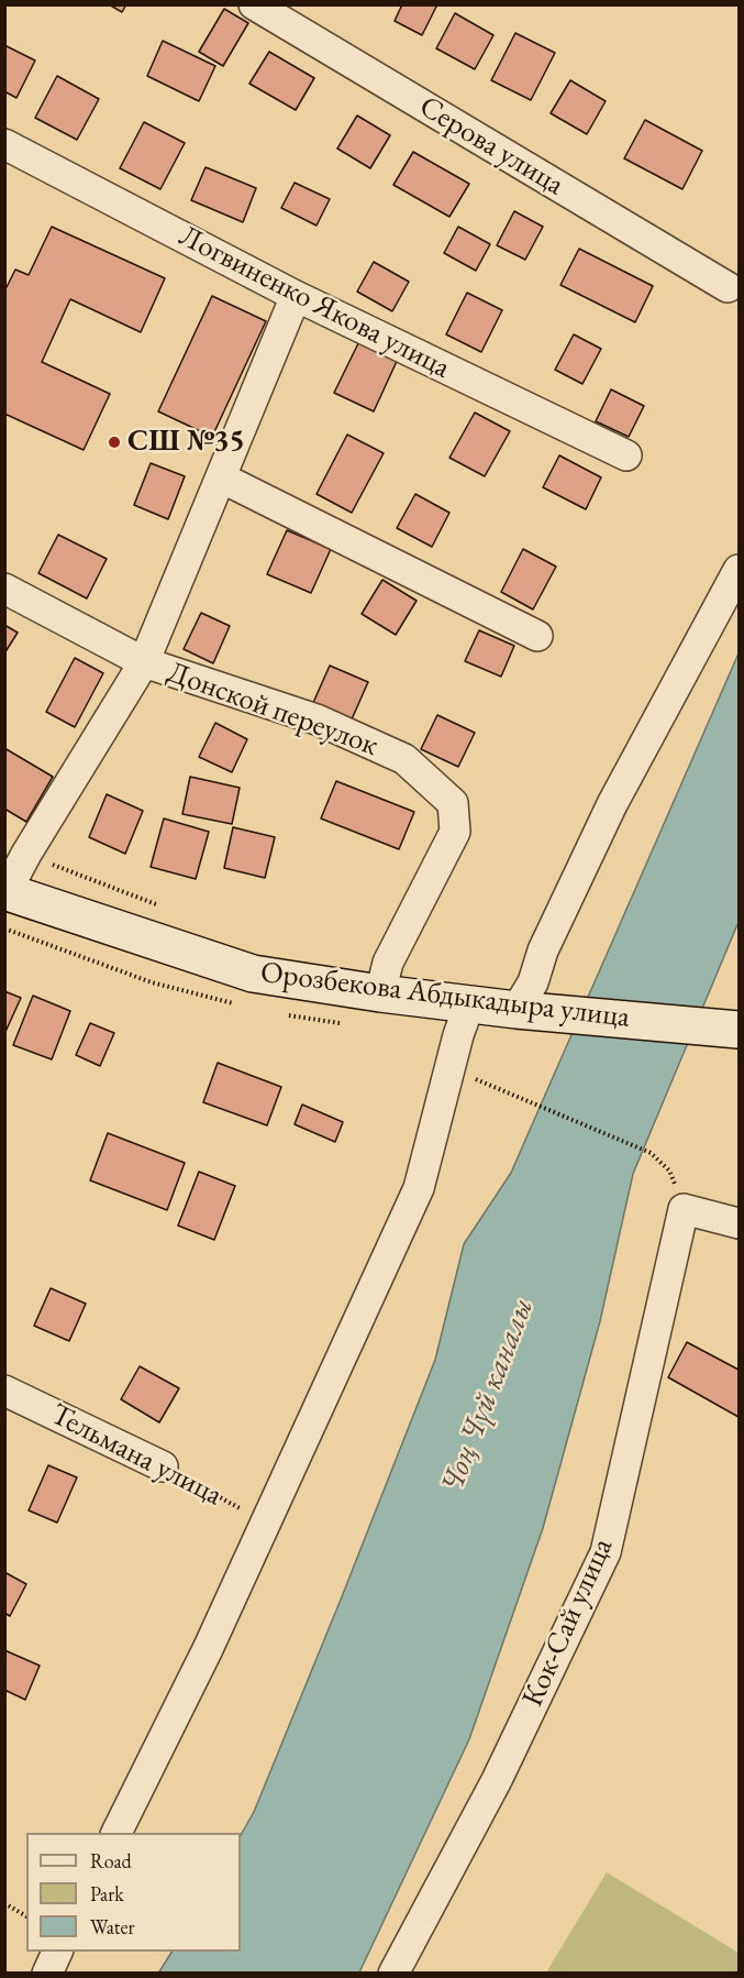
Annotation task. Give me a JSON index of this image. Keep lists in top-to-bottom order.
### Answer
{
  "streets": {
    "street": [
      "Серова улица",
      "Логвиненко Якова улица",
      "Донской переулок",
      "Орозбекова Абдыкадыра улица",
      "Тельмана улица",
      "Кок-Сай улица"
    ]
  },
  "crossings": [
    ["Логвиненко Якова улица", "Донской переулок"],
    ["Донской переулок", "Орозбекова Абдыкадыра улица"]
  ],
  "water": ["Чоң Чүй каналы"],
  "places": ["СШ №35"],
  "legend": ["Road", "Park", "Water"]
}
